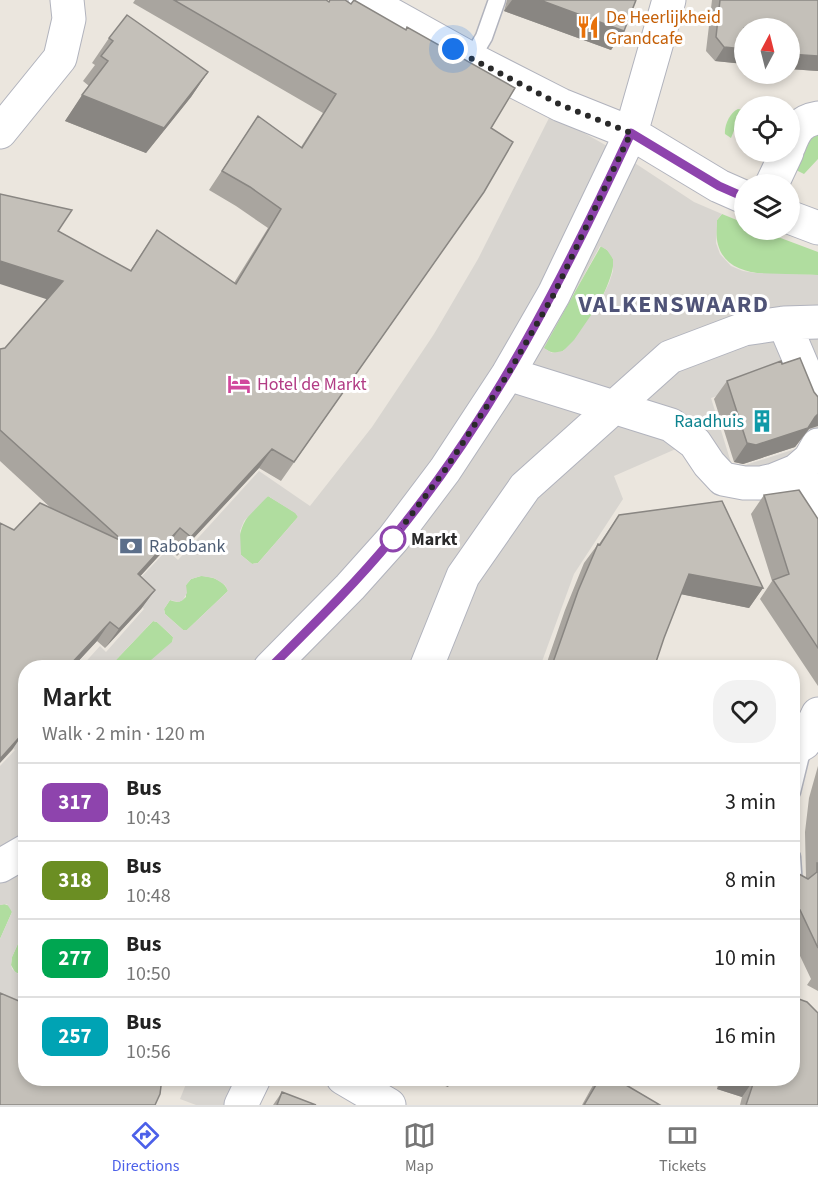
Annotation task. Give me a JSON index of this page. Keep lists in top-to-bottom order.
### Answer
{
  "districts": ["VALKENSWAARD"],
  "places": {
    "restaurant": ["De Heerlijkheid Grandcafe"],
    "hotel": ["Hotel de Markt"],
    "building": ["Raadhuis"],
    "other": ["Markt"],
    "bank": ["Rabobank"]
  },
  "lines": ["bus line 317"],
  "north": "top",
  "page": {
    "heading": ["Markt", "Walk · 2 min · 120 m"],
    "list": [
      {
        "mark": "317",
        "name": "Bus",
        "note": "10:43",
        "value": "3 min"
      },
      {
        "mark": "318",
        "name": "Bus",
        "note": "10:48",
        "value": "8 min"
      },
      {
        "mark": "277",
        "name": "Bus",
        "note": "10:50",
        "value": "10 min"
      },
      {
        "mark": "257",
        "name": "Bus",
        "note": "10:56",
        "value": "16 min"
      }
    ],
    "tabs": ["Directions", "Map", "Tickets"]
  }
}
